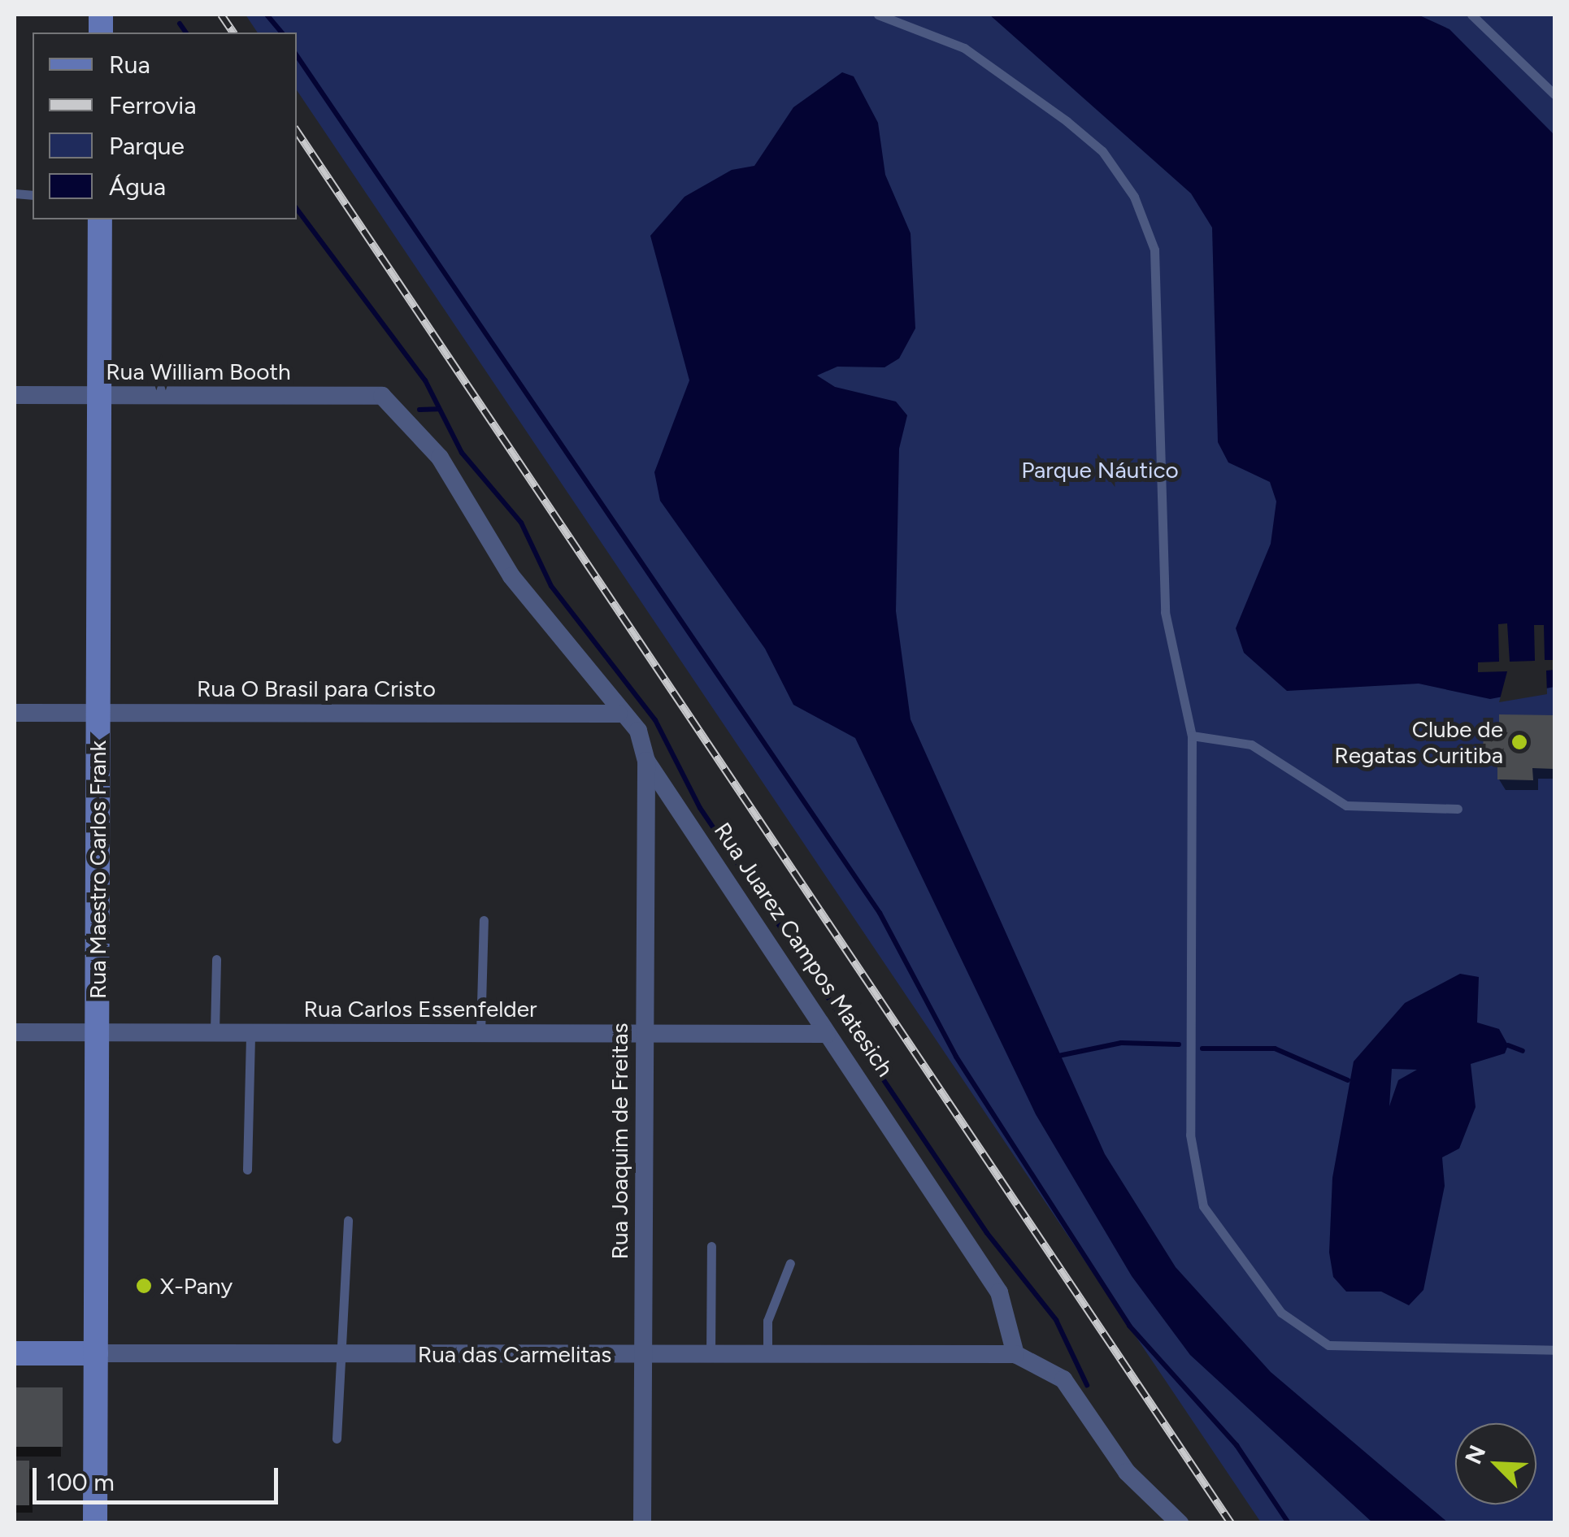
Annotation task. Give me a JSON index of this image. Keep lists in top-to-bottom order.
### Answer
{
  "streets": {
    "street": [
      "Rua William Booth",
      "Rua O Brasil para Cristo",
      "Rua Maestro Carlos Frank",
      "Rua Juarez Campos Matesich",
      "Rua Carlos Essenfelder",
      "Rua Joaquim de Freitas",
      "Rua das Carmelitas"
    ]
  },
  "crossings": [
    ["Rua William Booth", "Rua Maestro Carlos Frank"],
    ["Rua William Booth", "Rua Juarez Campos Matesich"],
    ["Rua O Brasil para Cristo", "Rua Maestro Carlos Frank"],
    ["Rua O Brasil para Cristo", "Rua Juarez Campos Matesich"],
    ["Rua Maestro Carlos Frank", "Rua Carlos Essenfelder"],
    ["Rua Maestro Carlos Frank", "Rua das Carmelitas"],
    ["Rua Juarez Campos Matesich", "Rua Carlos Essenfelder"],
    ["Rua Juarez Campos Matesich", "Rua Joaquim de Freitas"],
    ["Rua Juarez Campos Matesich", "Rua das Carmelitas"],
    ["Rua Carlos Essenfelder", "Rua Joaquim de Freitas"],
    ["Rua Joaquim de Freitas", "Rua das Carmelitas"]
  ],
  "parks": ["Parque Náutico"],
  "places": ["Clube de Regatas Curitiba", "X-Pany"],
  "legend": [
    "Rua",
    "Ferrovia",
    "Parque",
    "Água"
  ],
  "scale_bar": "100 m",
  "north": "top left"
}
